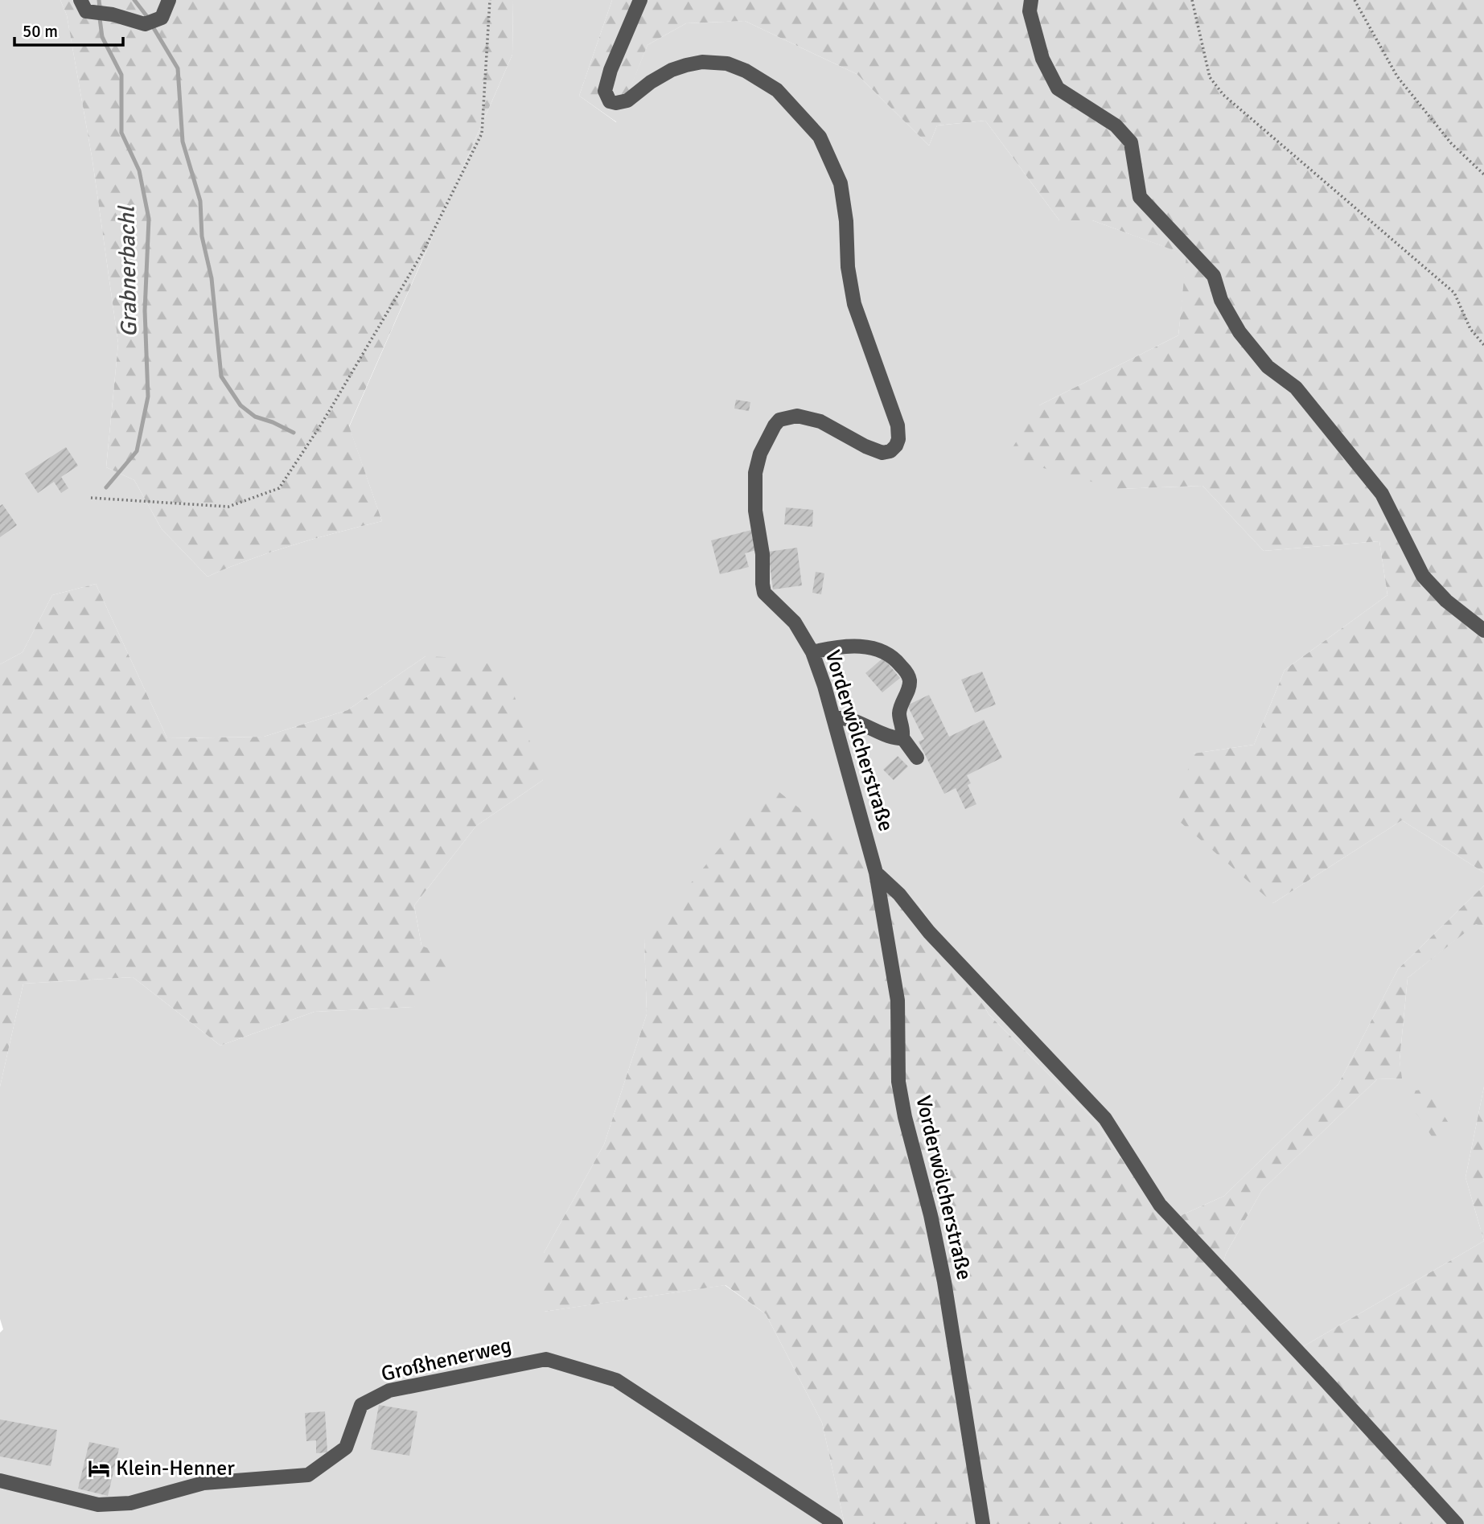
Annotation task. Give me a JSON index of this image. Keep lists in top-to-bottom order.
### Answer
{
  "streets": {
    "street": ["Vorderwölcherstraße", "Großhenerweg"]
  },
  "water": ["Grabnerbachl"],
  "places": {
    "hotel": ["Klein-Henner"]
  },
  "scale_bar": "50 m"
}
